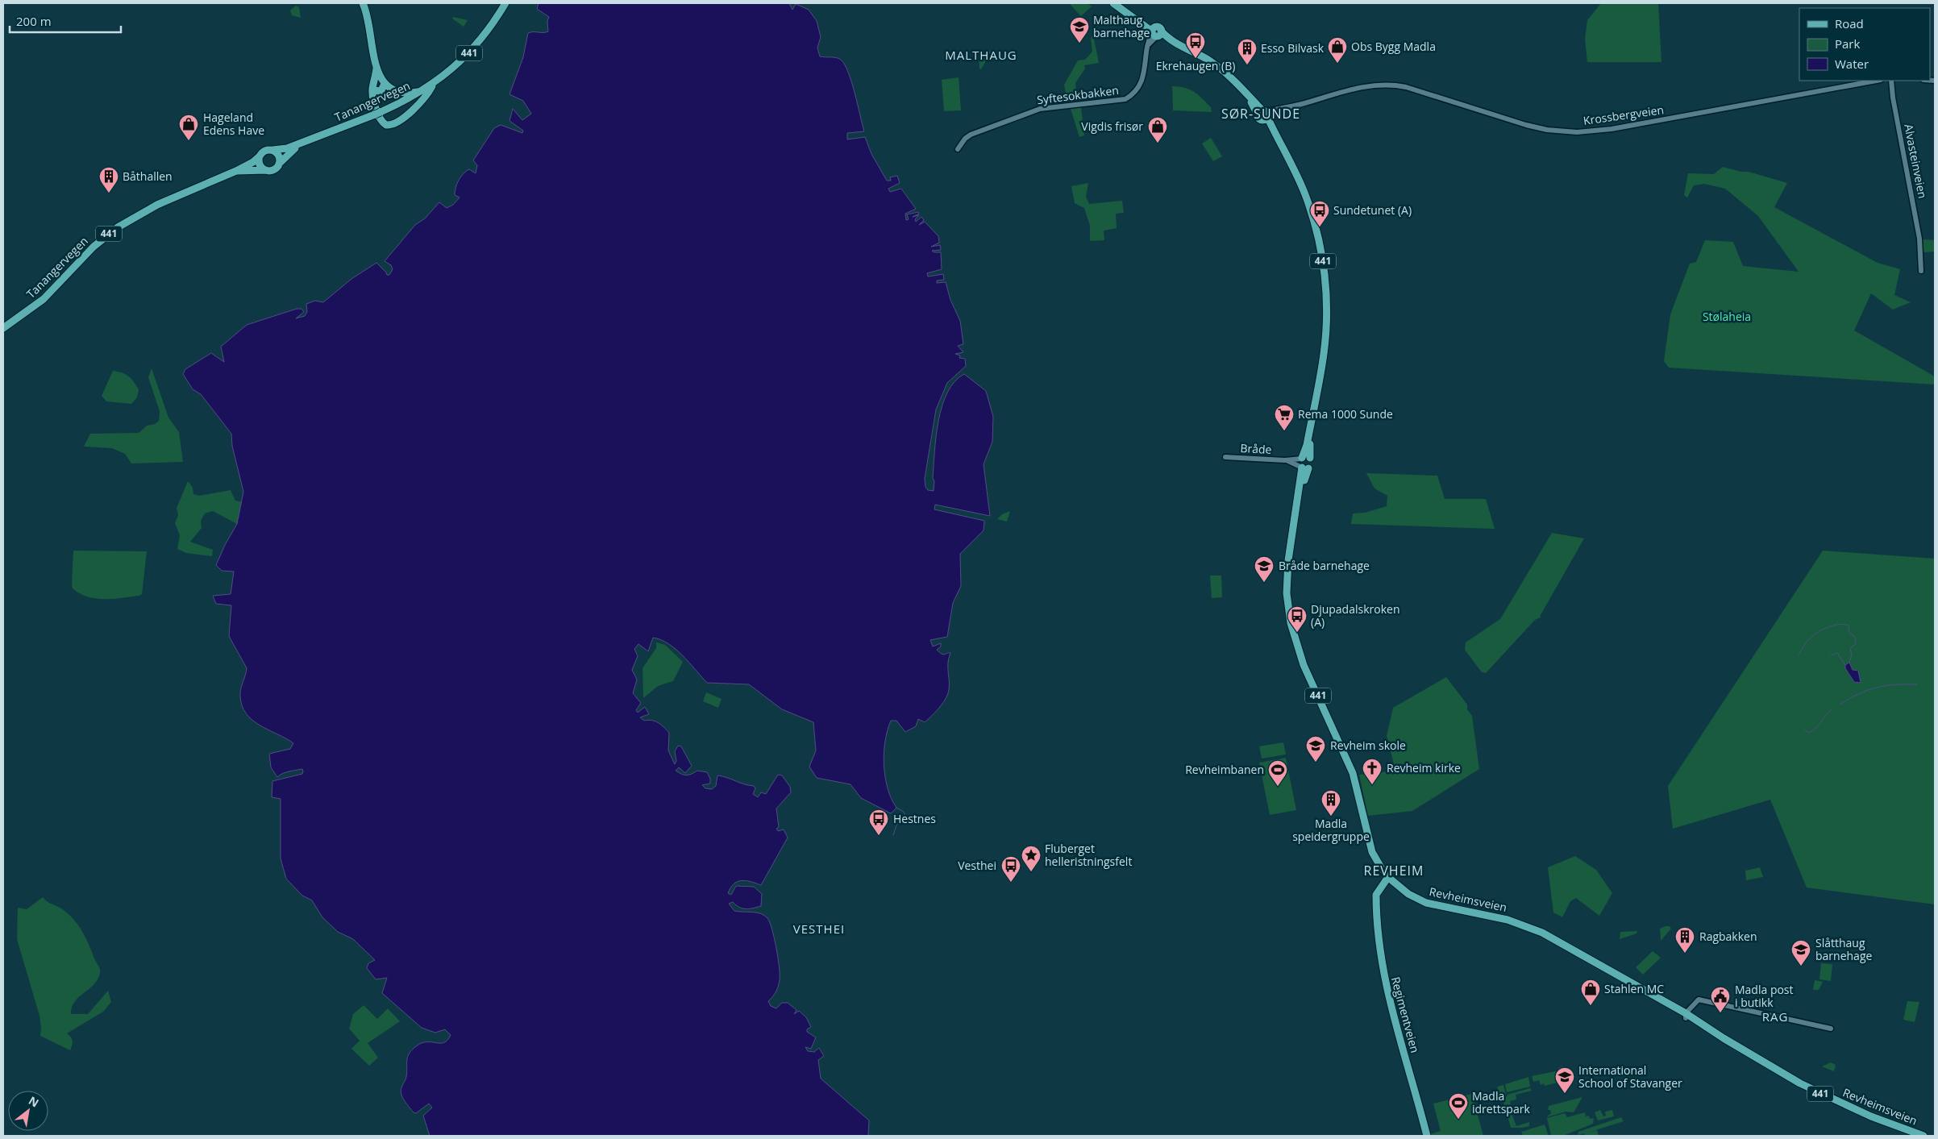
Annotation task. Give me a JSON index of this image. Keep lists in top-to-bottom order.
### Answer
{
  "streets": {
    "main road": [
      "441",
      "Tanangervegen",
      "Revheimsveien",
      "Regimentveien"
    ],
    "street": [
      "Syftesokbakken",
      "Krossbergveien",
      "Alvasteinveien",
      "Bråde"
    ]
  },
  "crossings": [
    ["441", "Syftesokbakken"],
    ["441", "Tanangervegen"],
    ["441", "Krossbergveien"],
    ["441", "Bråde"],
    ["441", "Revheimsveien"],
    ["Bråde", "Revheimsveien"],
    ["Revheimsveien", "Regimentveien"]
  ],
  "districts": [
    "MALTHAUG",
    "SØR-SUNDE",
    "REVHEIM",
    "VESTHEI",
    "RAG"
  ],
  "parks": ["Stølaheia"],
  "places": {
    "school or university": [
      "Malthaug barnehage",
      "Bråde barnehage",
      "Revheim skole",
      "Slåtthaug barnehage",
      "International School of Stavanger"
    ],
    "bus stop": [
      "Ekrehaugen (B)",
      "Sundetunet (A)",
      "Djupadalskroken (A)",
      "Hestnes",
      "Vesthei"
    ],
    "shop": [
      "Obs Bygg Madla",
      "Hageland Edens Have",
      "Vigdis frisør",
      "Stahlen MC"
    ],
    "building": [
      "Esso Bilvask",
      "Båthallen",
      "Madla speidergruppe",
      "Ragbakken"
    ],
    "supermarket": ["Rema 1000 Sunde"],
    "church": ["Revheim kirke"],
    "sports": ["Revheimbanen", "Madla idrettspark"],
    "place": ["Fluberget helleristningsfelt"],
    "public building": ["Madla post i butikk"]
  },
  "legend": ["Road", "Park", "Water"],
  "scale_bar": "200 m",
  "north": "top right"
}
